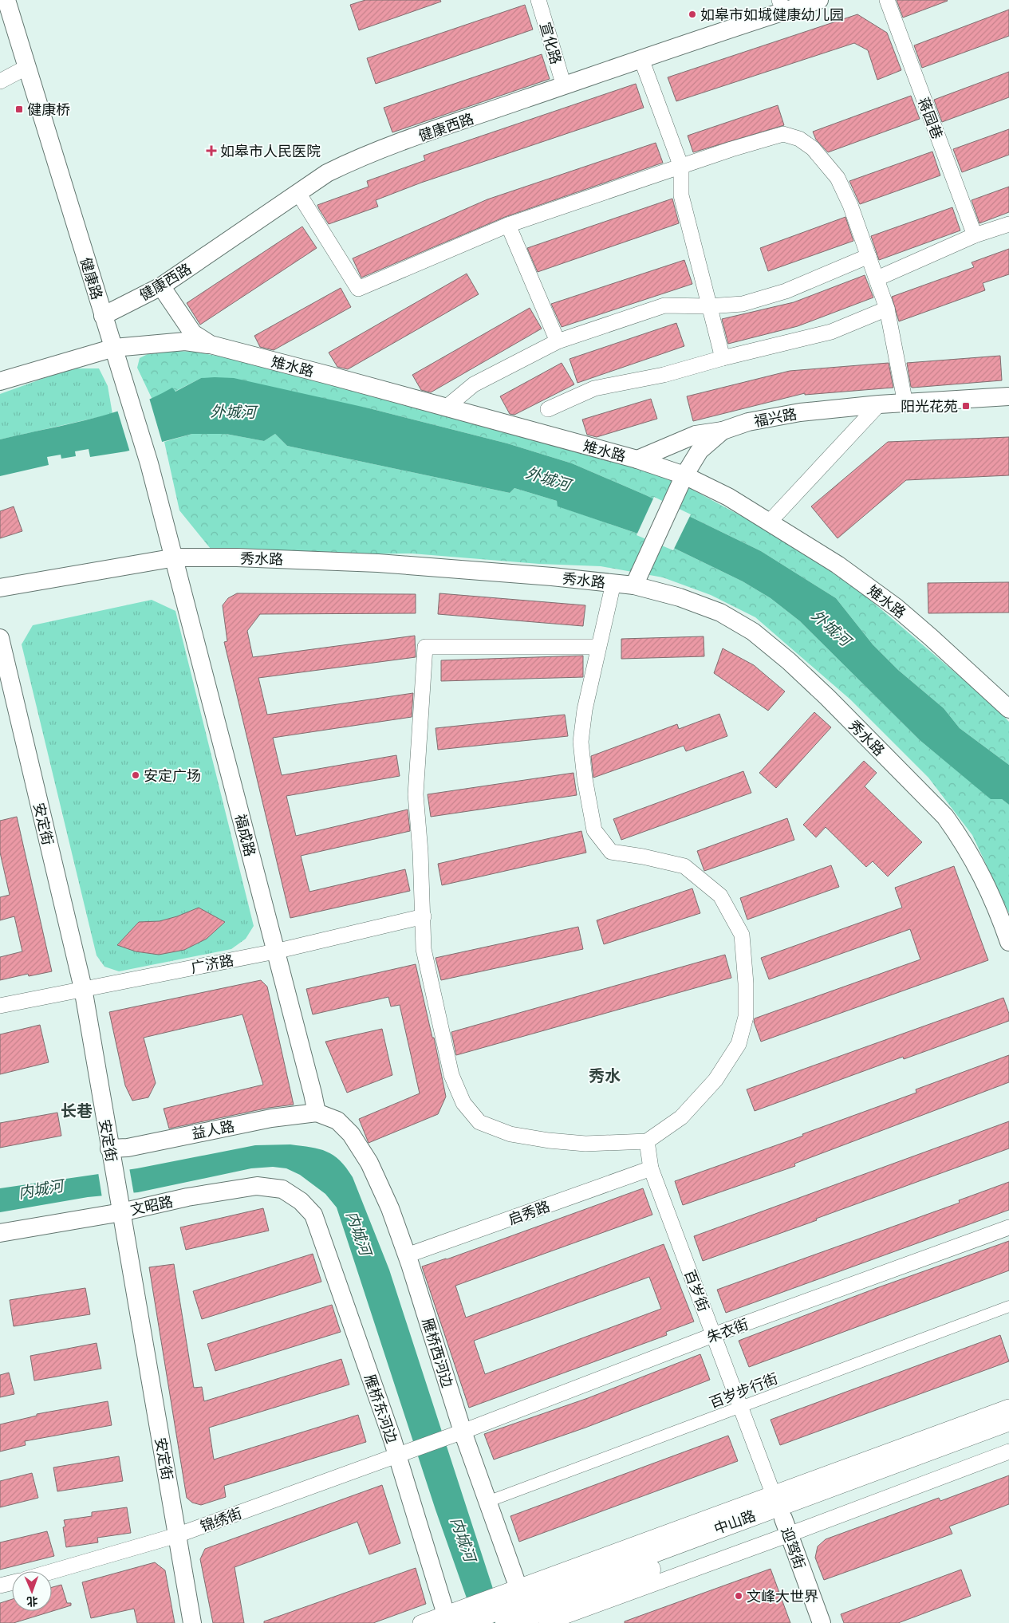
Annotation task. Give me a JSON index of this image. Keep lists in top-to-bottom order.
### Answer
{
  "streets": {
    "main road": ["中山路"],
    "street": [
      "宣化路",
      "蒋园巷",
      "健康西路",
      "健康路",
      "雉水路",
      "福兴路",
      "秀水路",
      "安定街",
      "福成路",
      "广济路",
      "益人路",
      "文昭路",
      "启秀路",
      "百岁街",
      "朱衣街",
      "雁桥西河边",
      "百岁步行街",
      "雁桥东河边",
      "锦绣街",
      "迎驾街"
    ]
  },
  "crossings": [
    ["宣化路", "健康西路"],
    ["健康西路", "健康路"],
    ["健康西路", "雉水路"],
    ["健康路", "秀水路"],
    ["健康路", "福成路"],
    ["雉水路", "福兴路"],
    ["福兴路", "秀水路"],
    ["秀水路", "福成路"],
    ["安定街", "广济路"],
    ["安定街", "益人路"],
    ["安定街", "文昭路"],
    ["安定街", "锦绣街"],
    ["福成路", "广济路"],
    ["福成路", "益人路"],
    ["福成路", "雁桥西河边"],
    ["益人路", "雁桥西河边"],
    ["文昭路", "雁桥东河边"],
    ["启秀路", "百岁街"],
    ["启秀路", "雁桥西河边"],
    ["百岁街", "朱衣街"],
    ["百岁街", "百岁步行街"],
    ["百岁街", "中山路"],
    ["百岁街", "迎驾街"],
    ["朱衣街", "雁桥西河边"],
    ["朱衣街", "锦绣街"],
    ["雁桥西河边", "百岁步行街"],
    ["雁桥西河边", "中山路"],
    ["雁桥东河边", "锦绣街"],
    ["雁桥东河边", "中山路"],
    ["中山路", "迎驾街"]
  ],
  "districts": ["秀水", "长巷"],
  "water": ["外城河", "内城河"],
  "places": {
    "other": ["如皋市如城健康幼儿园", "安定广场", "文峰大世界"],
    "transit": ["健康桥", "阳光花苑"],
    "health": ["如皋市人民医院"]
  },
  "north": "bottom"
}
